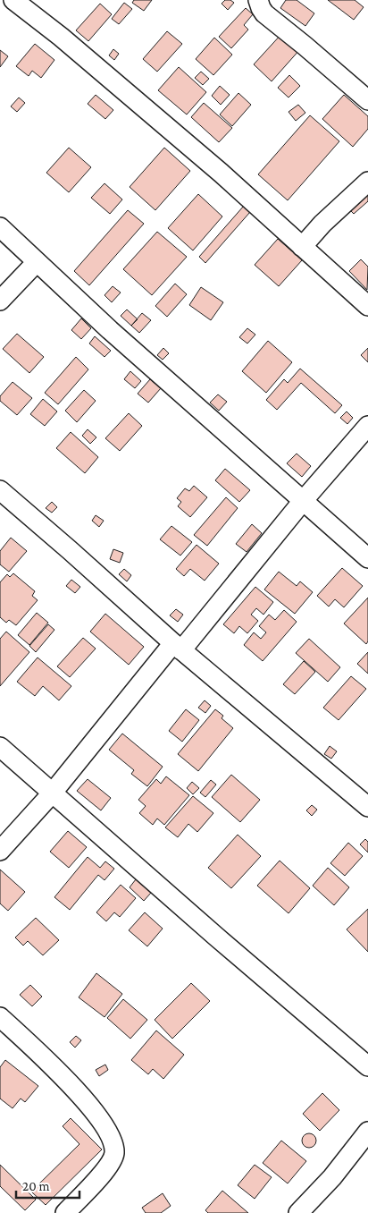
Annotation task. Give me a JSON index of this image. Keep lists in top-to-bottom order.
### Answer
{
  "scale_bar": "20 m"
}
